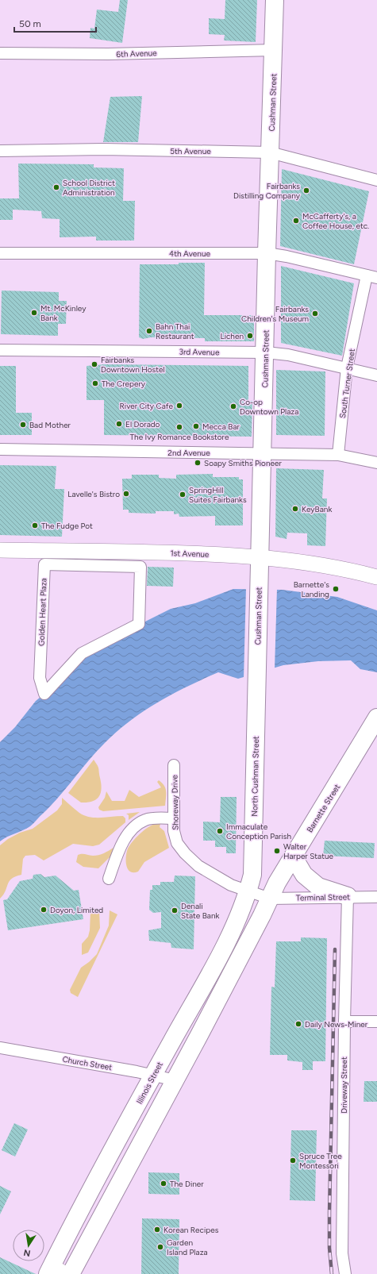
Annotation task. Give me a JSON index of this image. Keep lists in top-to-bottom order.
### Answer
{
  "streets": {
    "main road": [
      "Cushman Street",
      "1st Avenue",
      "North Cushman Street",
      "Barnette Street",
      "Illinois Street"
    ],
    "street": [
      "6th Avenue",
      "5th Avenue",
      "4th Avenue",
      "3rd Avenue",
      "South Turner Street",
      "2nd Avenue",
      "Golden Heart Plaza",
      "Shoreway Drive",
      "Terminal Street",
      "Church Street",
      "Driveway Street"
    ]
  },
  "crossings": [
    ["6th Avenue", "Cushman Street"],
    ["Cushman Street", "5th Avenue"],
    ["Cushman Street", "4th Avenue"],
    ["Cushman Street", "3rd Avenue"],
    ["Cushman Street", "2nd Avenue"],
    ["Cushman Street", "1st Avenue"],
    ["Cushman Street", "North Cushman Street"],
    ["4th Avenue", "South Turner Street"],
    ["3rd Avenue", "South Turner Street"],
    ["South Turner Street", "2nd Avenue"],
    ["North Cushman Street", "Shoreway Drive"],
    ["North Cushman Street", "Illinois Street"],
    ["Shoreway Drive", "Barnette Street"],
    ["Shoreway Drive", "Terminal Street"],
    ["Shoreway Drive", "Illinois Street"],
    ["Barnette Street", "Terminal Street"],
    ["Terminal Street", "Driveway Street"],
    ["Church Street", "Illinois Street"]
  ],
  "places": [
    "School District Administration",
    "Fairbanks Distilling Company",
    "McCafferty's, a Coffee House, etc.",
    "Mt. McKinley Bank",
    "Fairbanks Children's Museum",
    "Bahn Thai Restaurant",
    "Lichen",
    "Fairbanks Downtown Hostel",
    "The Crepery",
    "River City Cafe",
    "Co-op Downtown Plaza",
    "El Dorado",
    "Bad Mother",
    "Mecca Bar",
    "The Ivy Romance Bookstore",
    "Soapy Smiths Pioneer",
    "Lavelle's Bistro",
    "SpringHill Suites Fairbanks",
    "KeyBank",
    "The Fudge Pot",
    "Barnette's Landing",
    "Immaculate Conception Parish",
    "Walter Harper Statue",
    "Doyon, Limited",
    "Denali State Bank",
    "Daily News-Miner",
    "Spruce Tree Montessori",
    "The Diner",
    "Korean Recipes",
    "Garden Island Plaza"
  ],
  "scale_bar": "50 m",
  "north": "bottom"
}
